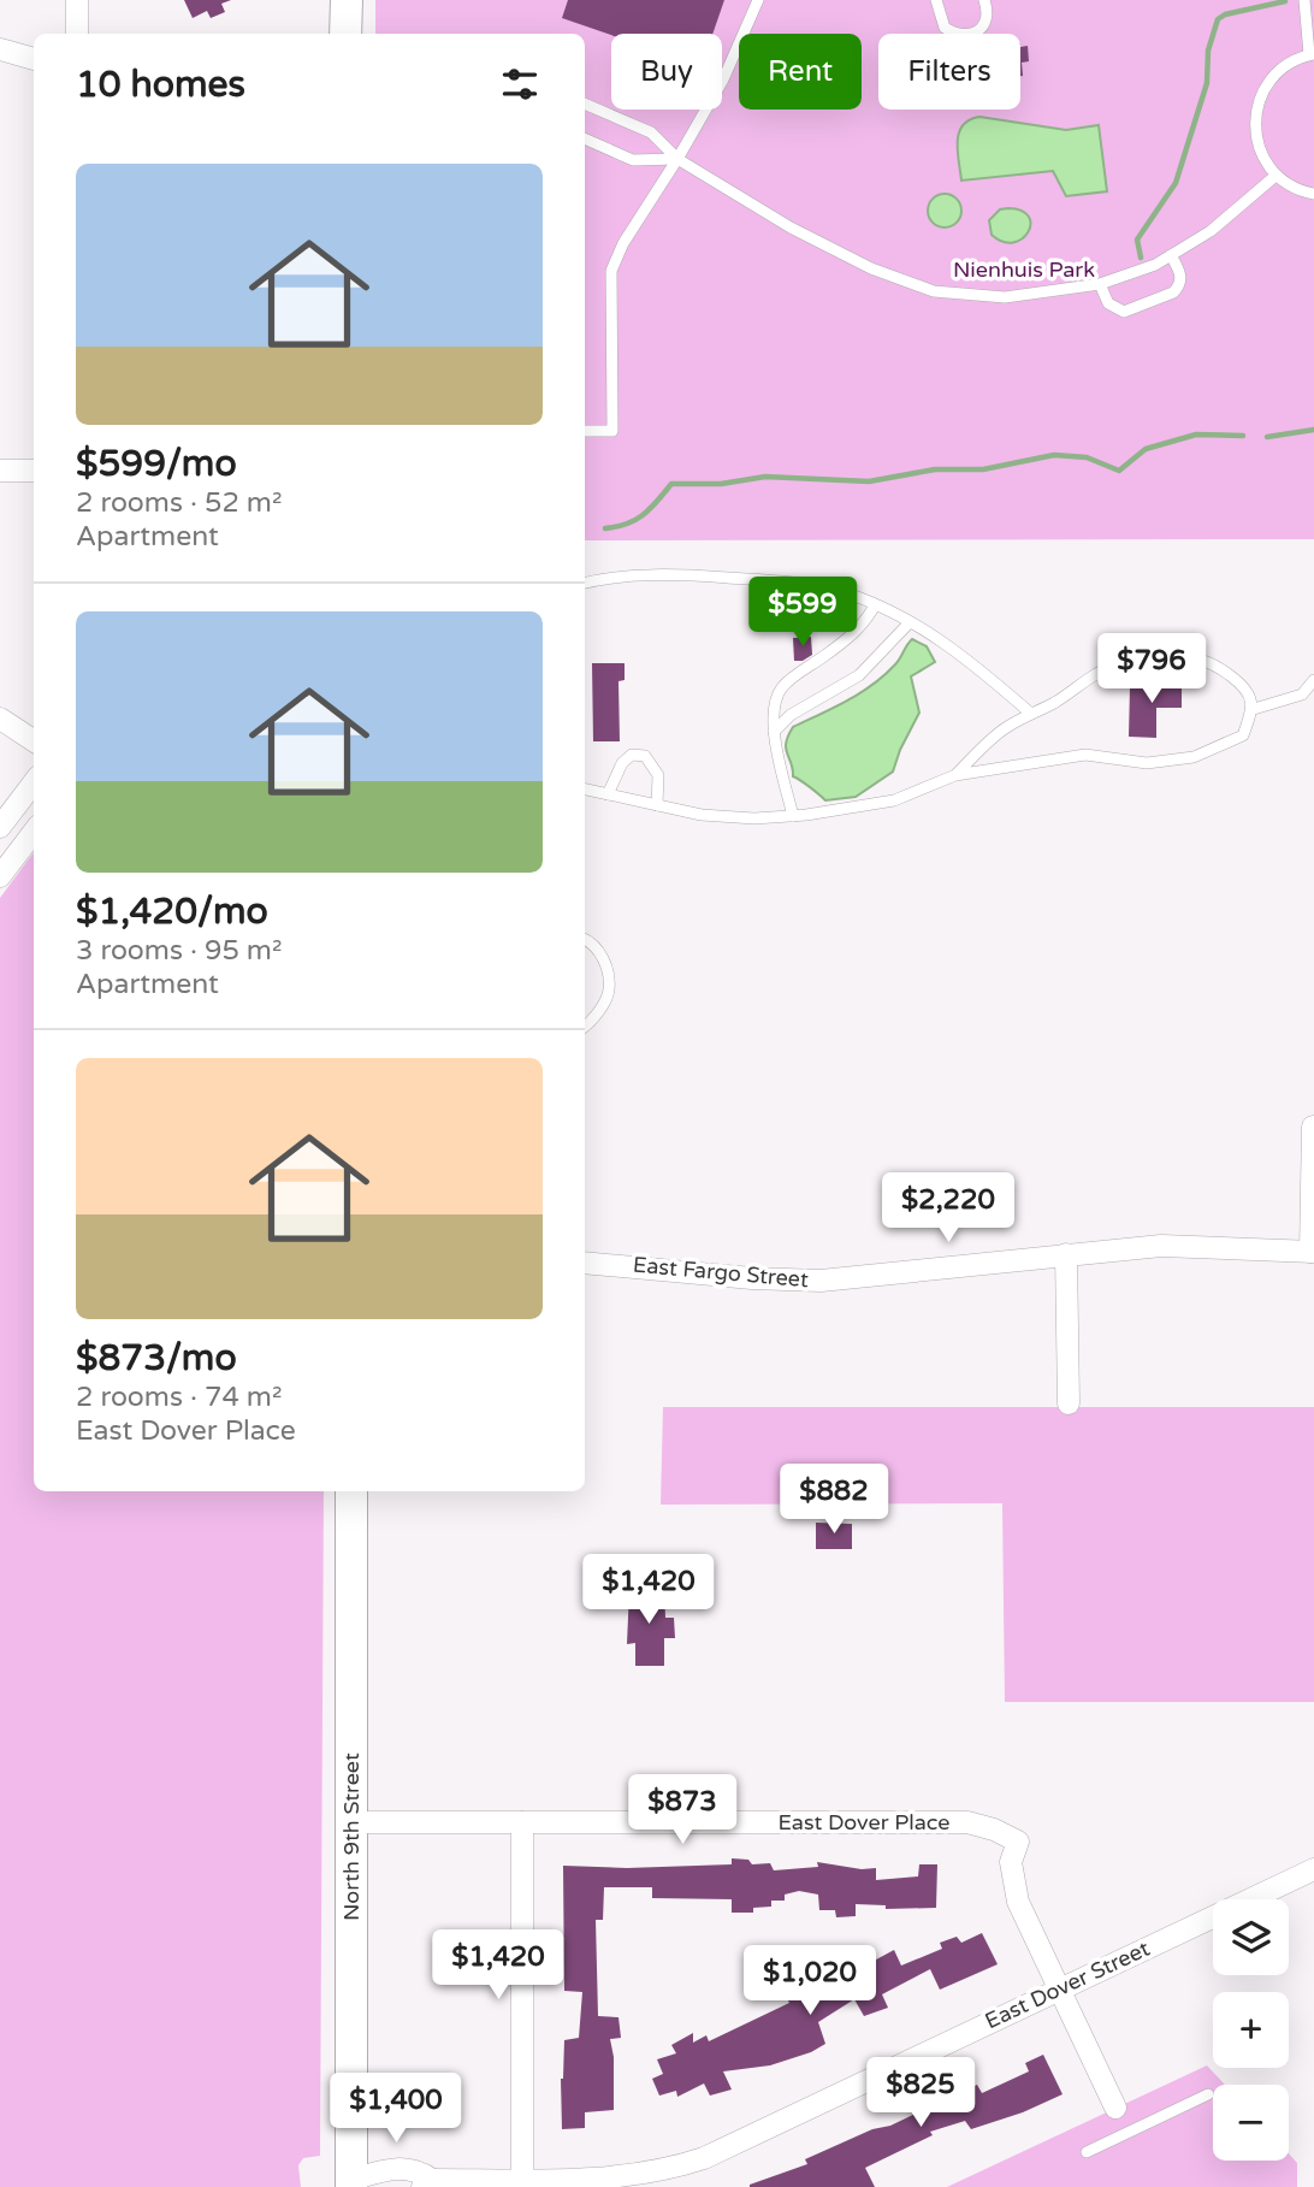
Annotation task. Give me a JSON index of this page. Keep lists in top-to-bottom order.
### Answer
{
  "streets": {
    "main road": ["North 9th Street"],
    "street": ["East Fargo Street", "East Dover Place", "East Dover Street"]
  },
  "crossings": [
    ["East Dover Place", "North 9th Street"],
    ["East Dover Place", "East Dover Street"],
    ["North 9th Street", "East Dover Street"]
  ],
  "parks": ["Nienhuis Park"],
  "page": {
    "chip": ["Buy", "Rent", "Filters"],
    "heading": "10 homes",
    "list": [
      {
        "name": "$599/mo",
        "note": "2 rooms · 52 m² · Apartment"
      },
      {
        "name": "$1,420/mo",
        "note": "3 rooms · 95 m² · Apartment"
      },
      {
        "name": "$873/mo",
        "note": "2 rooms · 74 m² · East Dover Place"
      }
    ],
    "price": [
      "$599",
      "$796",
      "$2,220",
      "$882",
      "$1,420",
      "$873",
      "$1,420",
      "$1,020",
      "$825",
      "$1,400"
    ],
    "map_buttons": ["+", "−"]
  }
}
